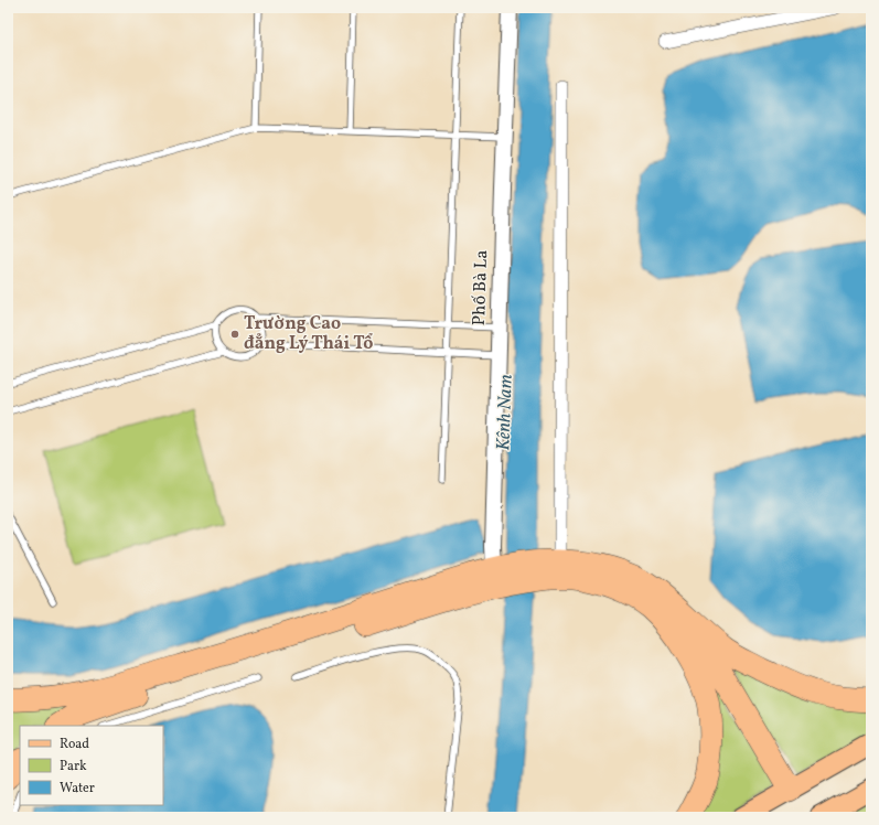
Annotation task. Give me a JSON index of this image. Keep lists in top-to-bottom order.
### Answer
{
  "streets": {
    "street": ["Phố Bà La"]
  },
  "water": ["Kênh Nam"],
  "places": ["Trường Cao đẳng Lý Thái Tổ"],
  "legend": ["Road", "Park", "Water"]
}
